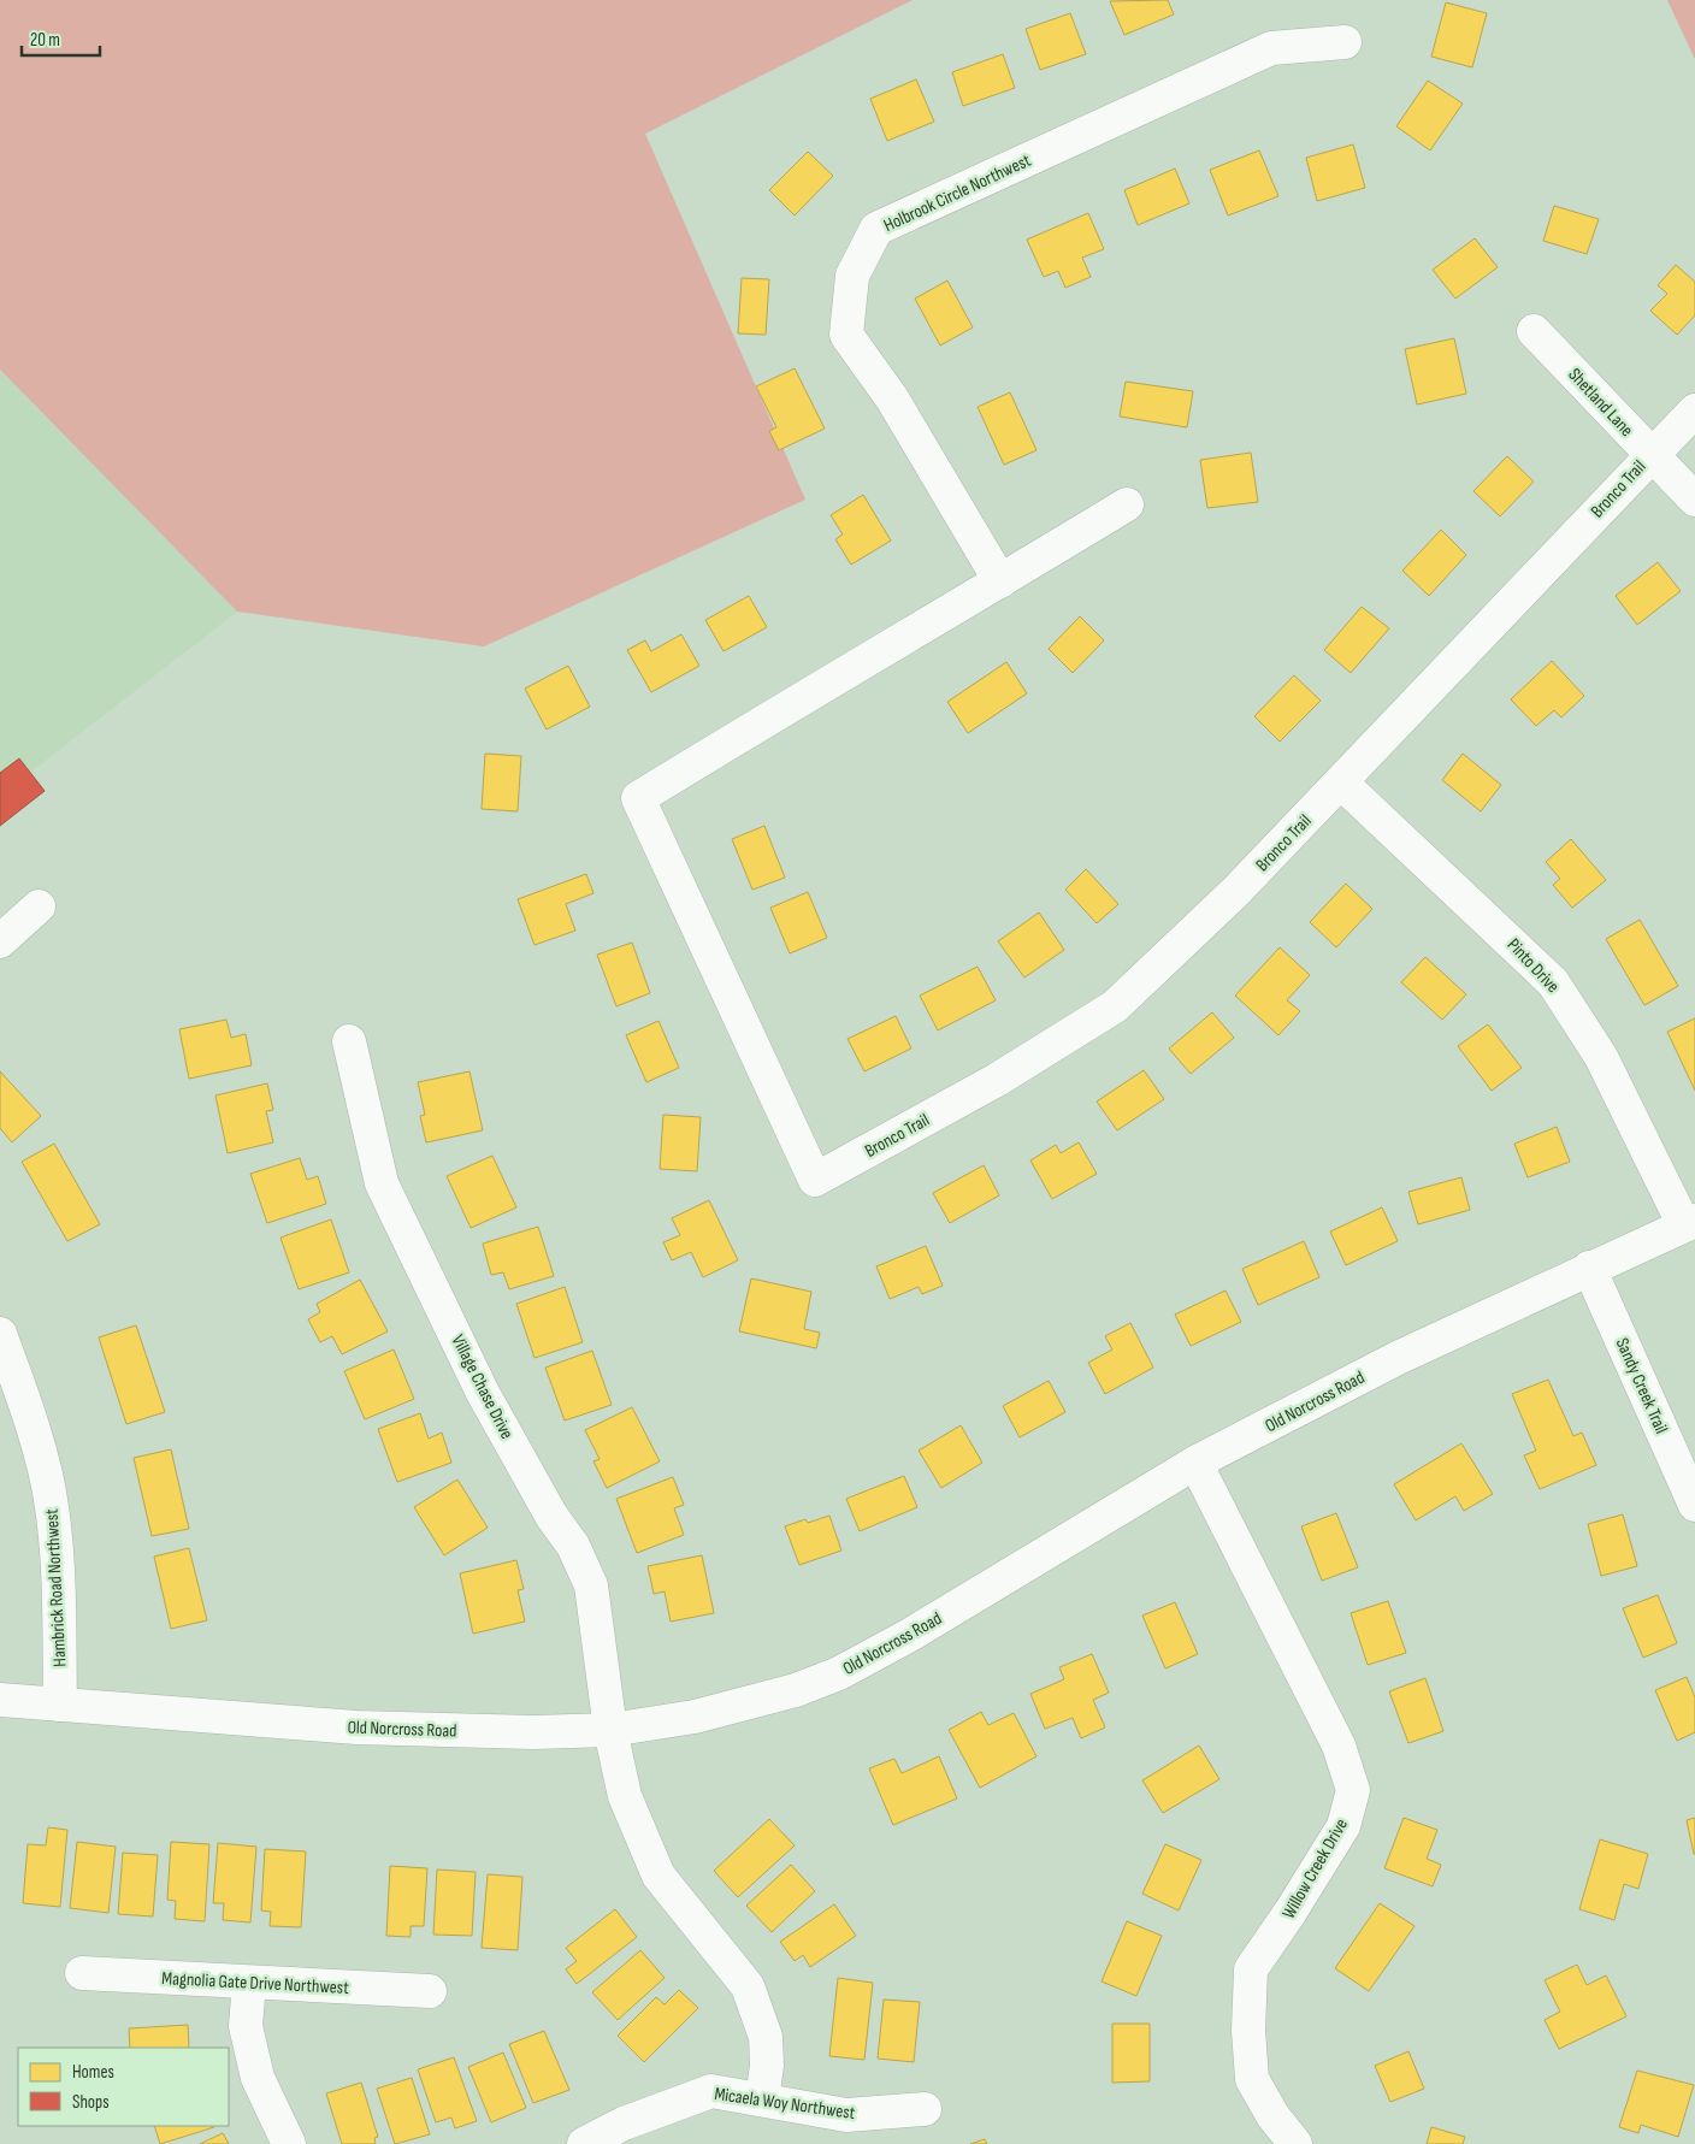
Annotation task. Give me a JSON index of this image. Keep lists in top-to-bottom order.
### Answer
{
  "streets": {
    "street": [
      "Holbrook Circle Northwest",
      "Shetland Lane",
      "Bronco Trail",
      "Pinto Drive",
      "Sandy Creek Trail",
      "Village Chase Drive",
      "Old Norcross Road",
      "Hambrick Road Northwest",
      "Willow Creek Drive",
      "Magnolia Gate Drive Northwest",
      "Micaela Woy Northwest"
    ]
  },
  "crossings": [
    ["Holbrook Circle Northwest", "Bronco Trail"],
    ["Shetland Lane", "Bronco Trail"],
    ["Bronco Trail", "Pinto Drive"],
    ["Pinto Drive", "Old Norcross Road"],
    ["Sandy Creek Trail", "Old Norcross Road"],
    ["Village Chase Drive", "Old Norcross Road"],
    ["Village Chase Drive", "Micaela Woy Northwest"],
    ["Old Norcross Road", "Hambrick Road Northwest"],
    ["Old Norcross Road", "Willow Creek Drive"]
  ],
  "legend": ["Homes", "Shops"],
  "scale_bar": "20 m"
}
